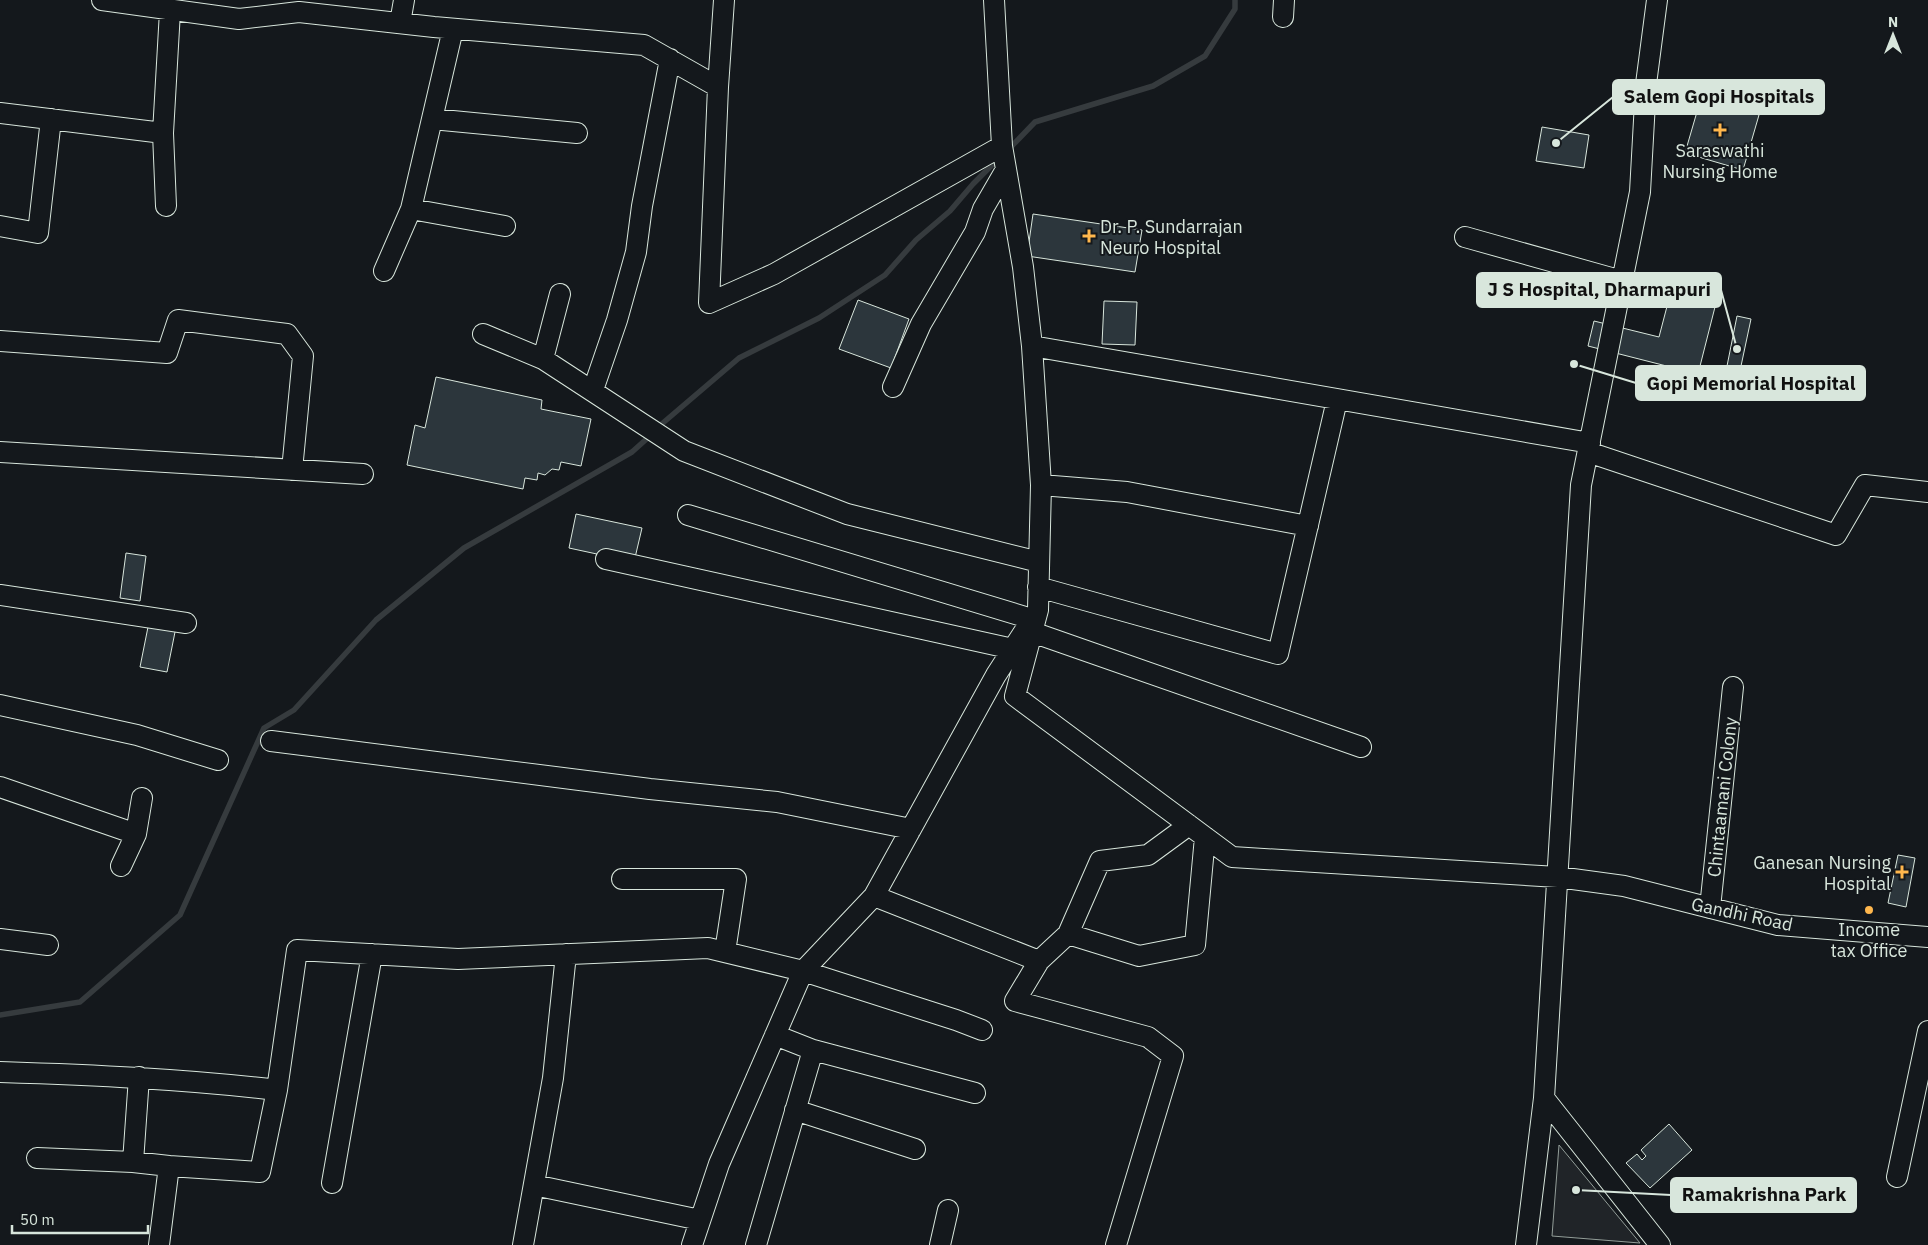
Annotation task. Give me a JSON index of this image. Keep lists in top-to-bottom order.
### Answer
{
  "streets": {
    "street": ["Chintaamani Colony", "Gandhi Road"]
  },
  "crossings": [
    ["Chintaamani Colony", "Gandhi Road"]
  ],
  "places": {
    "health": ["Saraswathi Nursing Home", "Dr. P. Sundarrajan Neuro Hospital", "Ganesan Nursing Hospital"],
    "other": [
      "Salem Gopi Hospitals",
      "J S Hospital, Dharmapuri",
      "Gopi Memorial Hospital",
      "Income tax Office",
      "Ramakrishna Park"
    ]
  },
  "scale_bar": "50 m",
  "north": "top"
}
